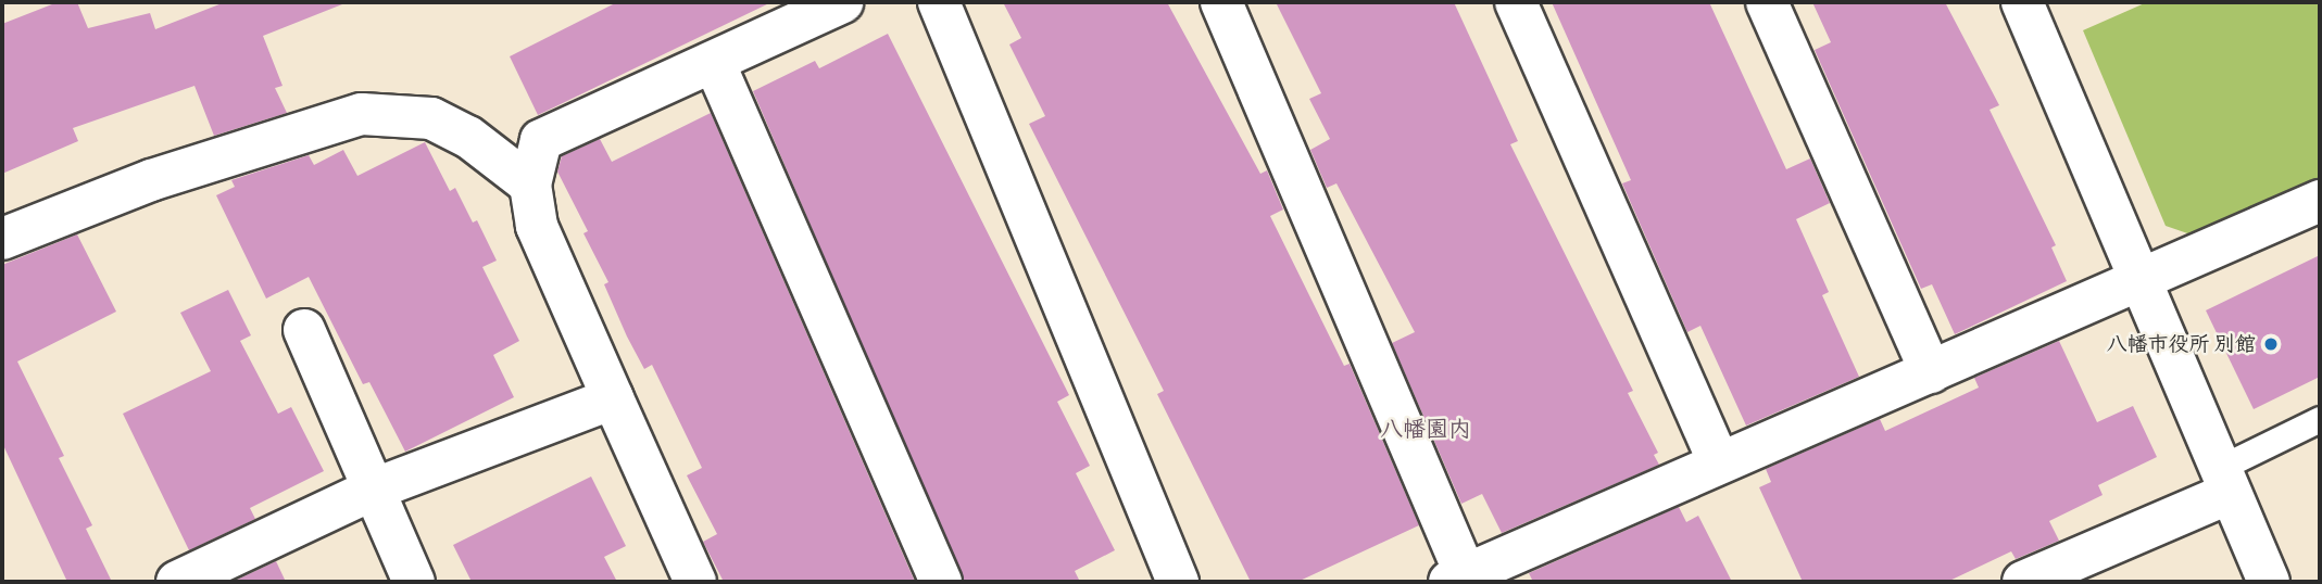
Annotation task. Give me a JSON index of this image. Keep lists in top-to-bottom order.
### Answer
{
  "districts": ["八幡園内"],
  "places": ["八幡市役所 別館"]
}
